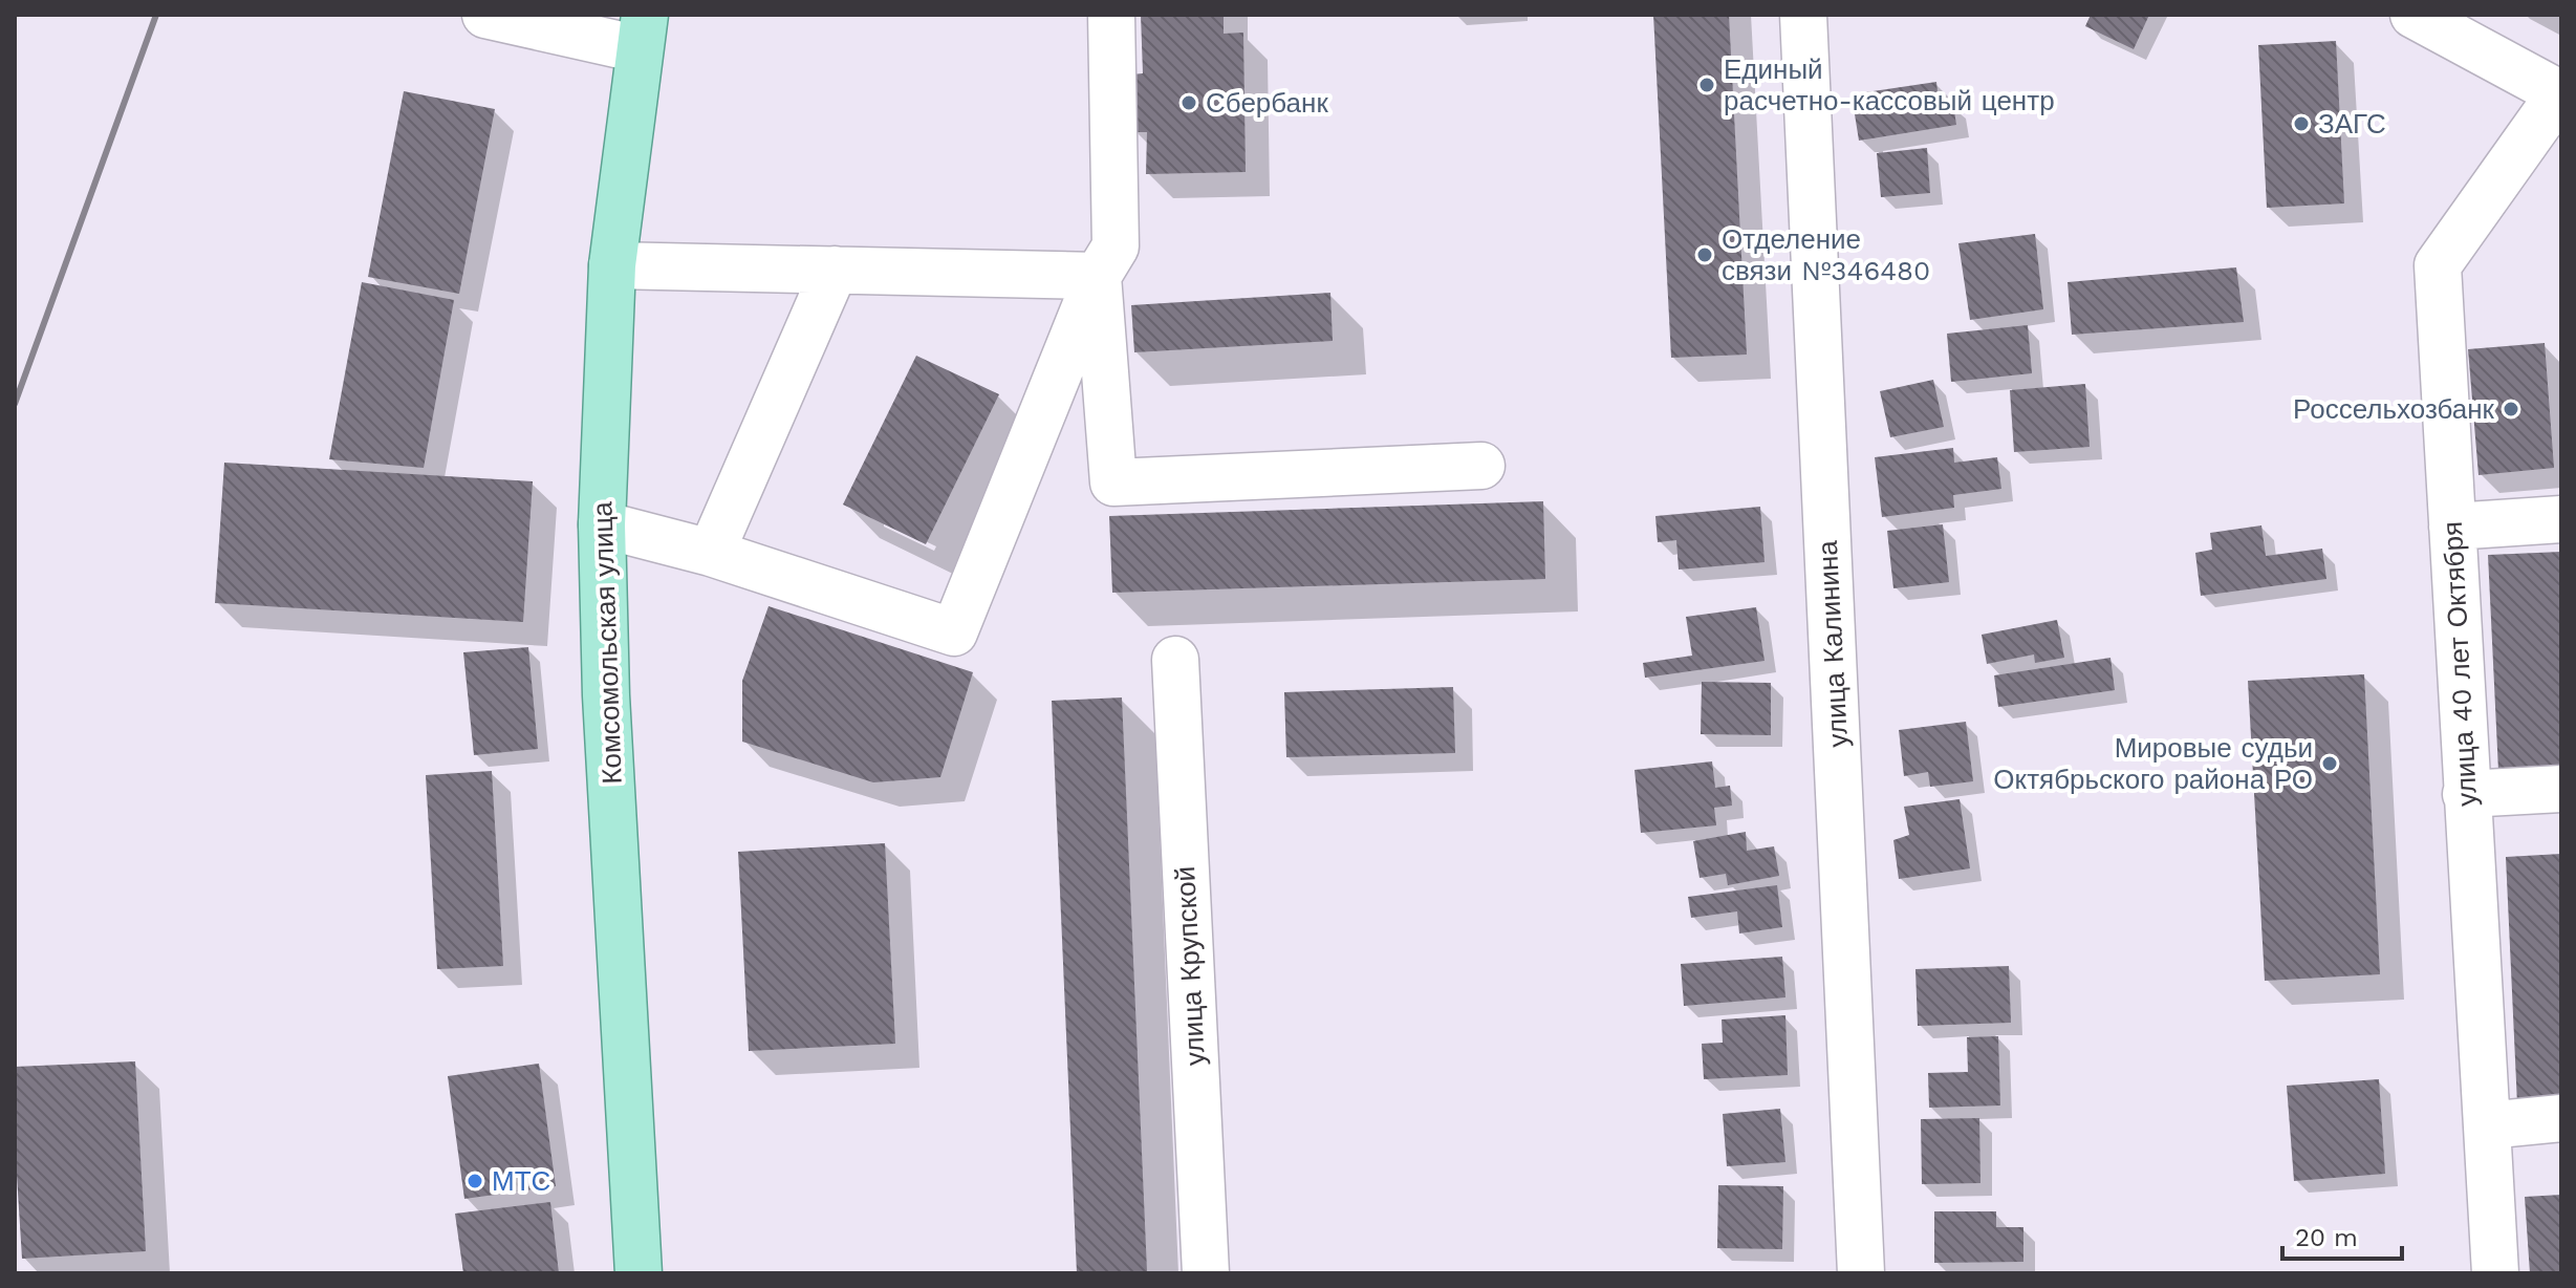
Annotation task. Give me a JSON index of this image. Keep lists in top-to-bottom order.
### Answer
{
  "streets": {
    "main road": ["Комсомольская улица"],
    "street": ["улица Калинина", "улица 40 лет Октября", "улица Крупской"]
  },
  "places": [
    "Единый расчетно-кассовый центр",
    "Сбербанк",
    "ЗАГС",
    "Отделение связи №346480",
    "Россельхозбанк",
    "Мировые судьи Октябрьского района РО",
    "МТС"
  ],
  "scale_bar": "20 m"
}
